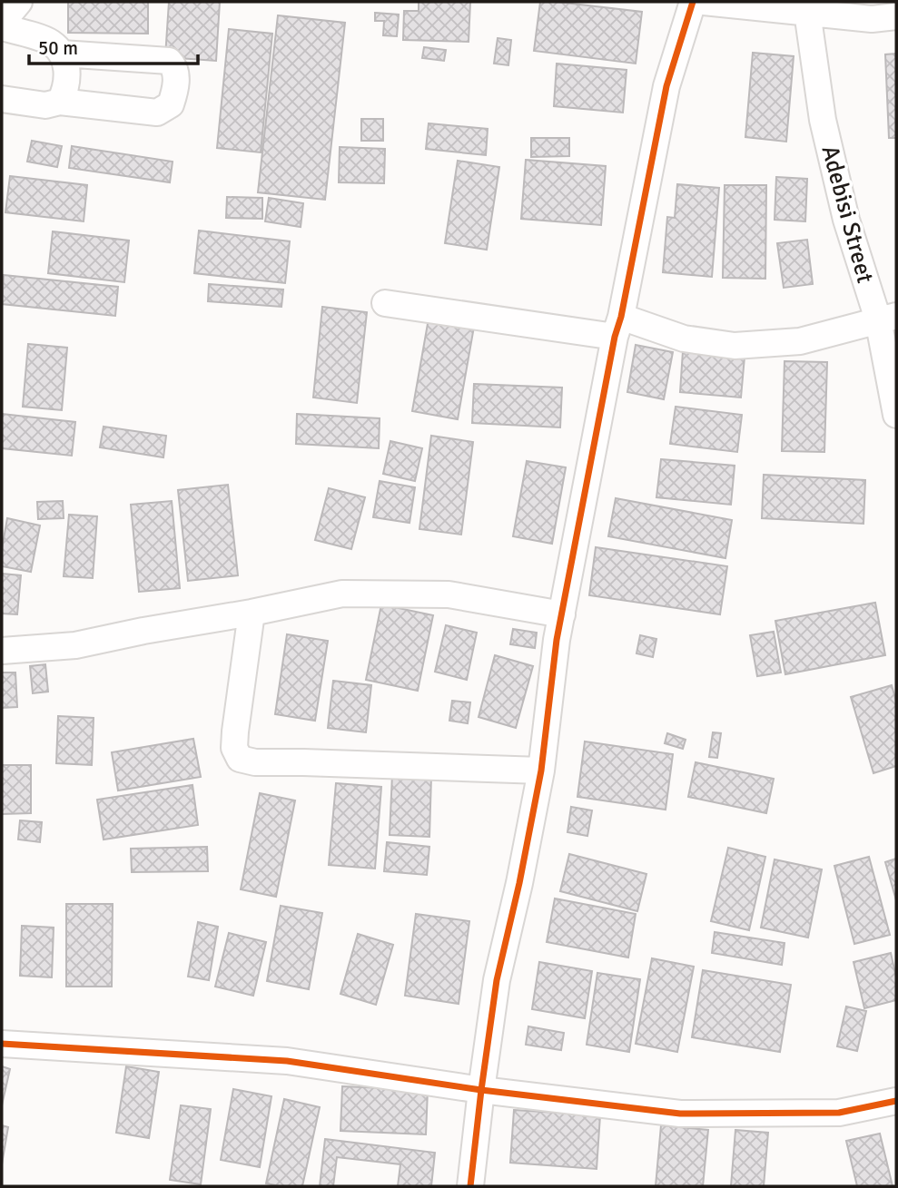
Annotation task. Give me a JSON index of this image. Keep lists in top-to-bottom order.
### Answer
{
  "streets": {
    "street": ["Adebisi Street"]
  },
  "scale_bar": "50 m"
}
